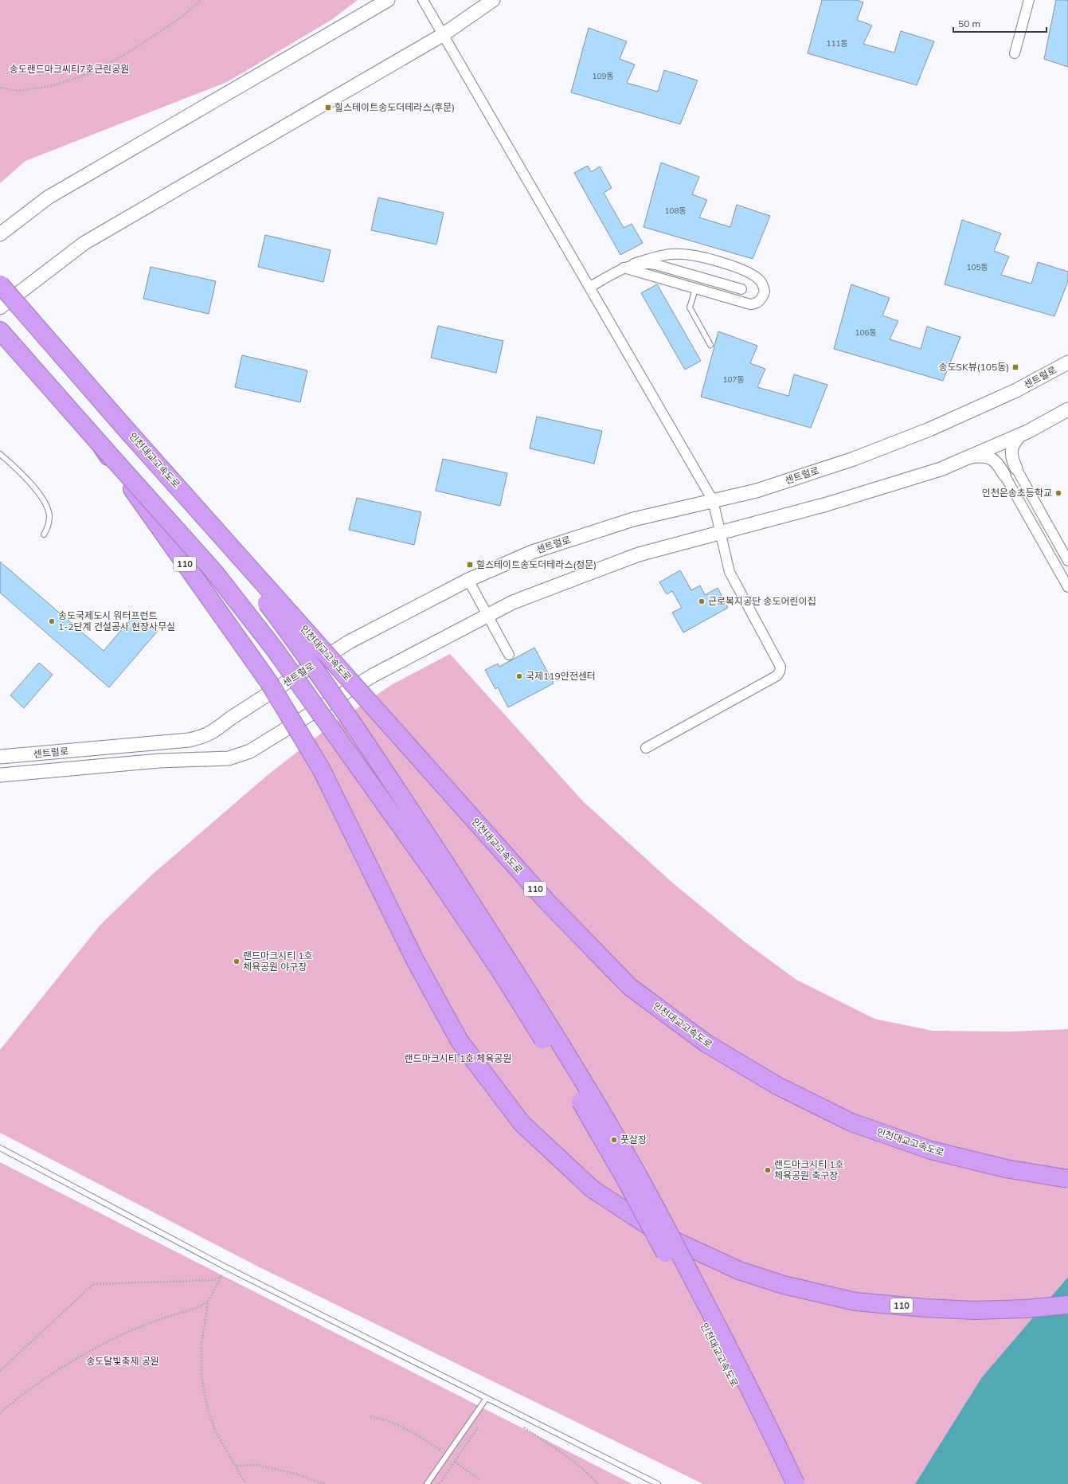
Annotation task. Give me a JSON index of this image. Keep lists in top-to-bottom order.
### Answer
{
  "streets": {
    "highway": ["인천대교고속도로", "110"],
    "main road": ["센트럴로"]
  },
  "parks": ["송도랜드마크씨티7호근린공원", "랜드마크시티 1호 체육공원", "송도달빛축제 공원"],
  "places": {
    "transit": ["힐스테이트송도더테라스(후문)", "송도SK뷰(105동)", "힐스테이트송도더테라스(정문)"],
    "other": [
      "인천은송초등학교",
      "근로복지공단 송도어린이집",
      "송도국제도시 워터프런트 1-2단계 건설공사 현장사무실",
      "국제119안전센터",
      "랜드마크시티 1호 체육공원 야구장",
      "풋살장",
      "랜드마크시티 1호 체육공원 축구장"
    ]
  },
  "house_numbers": [
    "111동",
    "109동",
    "108동",
    "105동",
    "106동",
    "107동"
  ],
  "scale_bar": "50 m"
}
